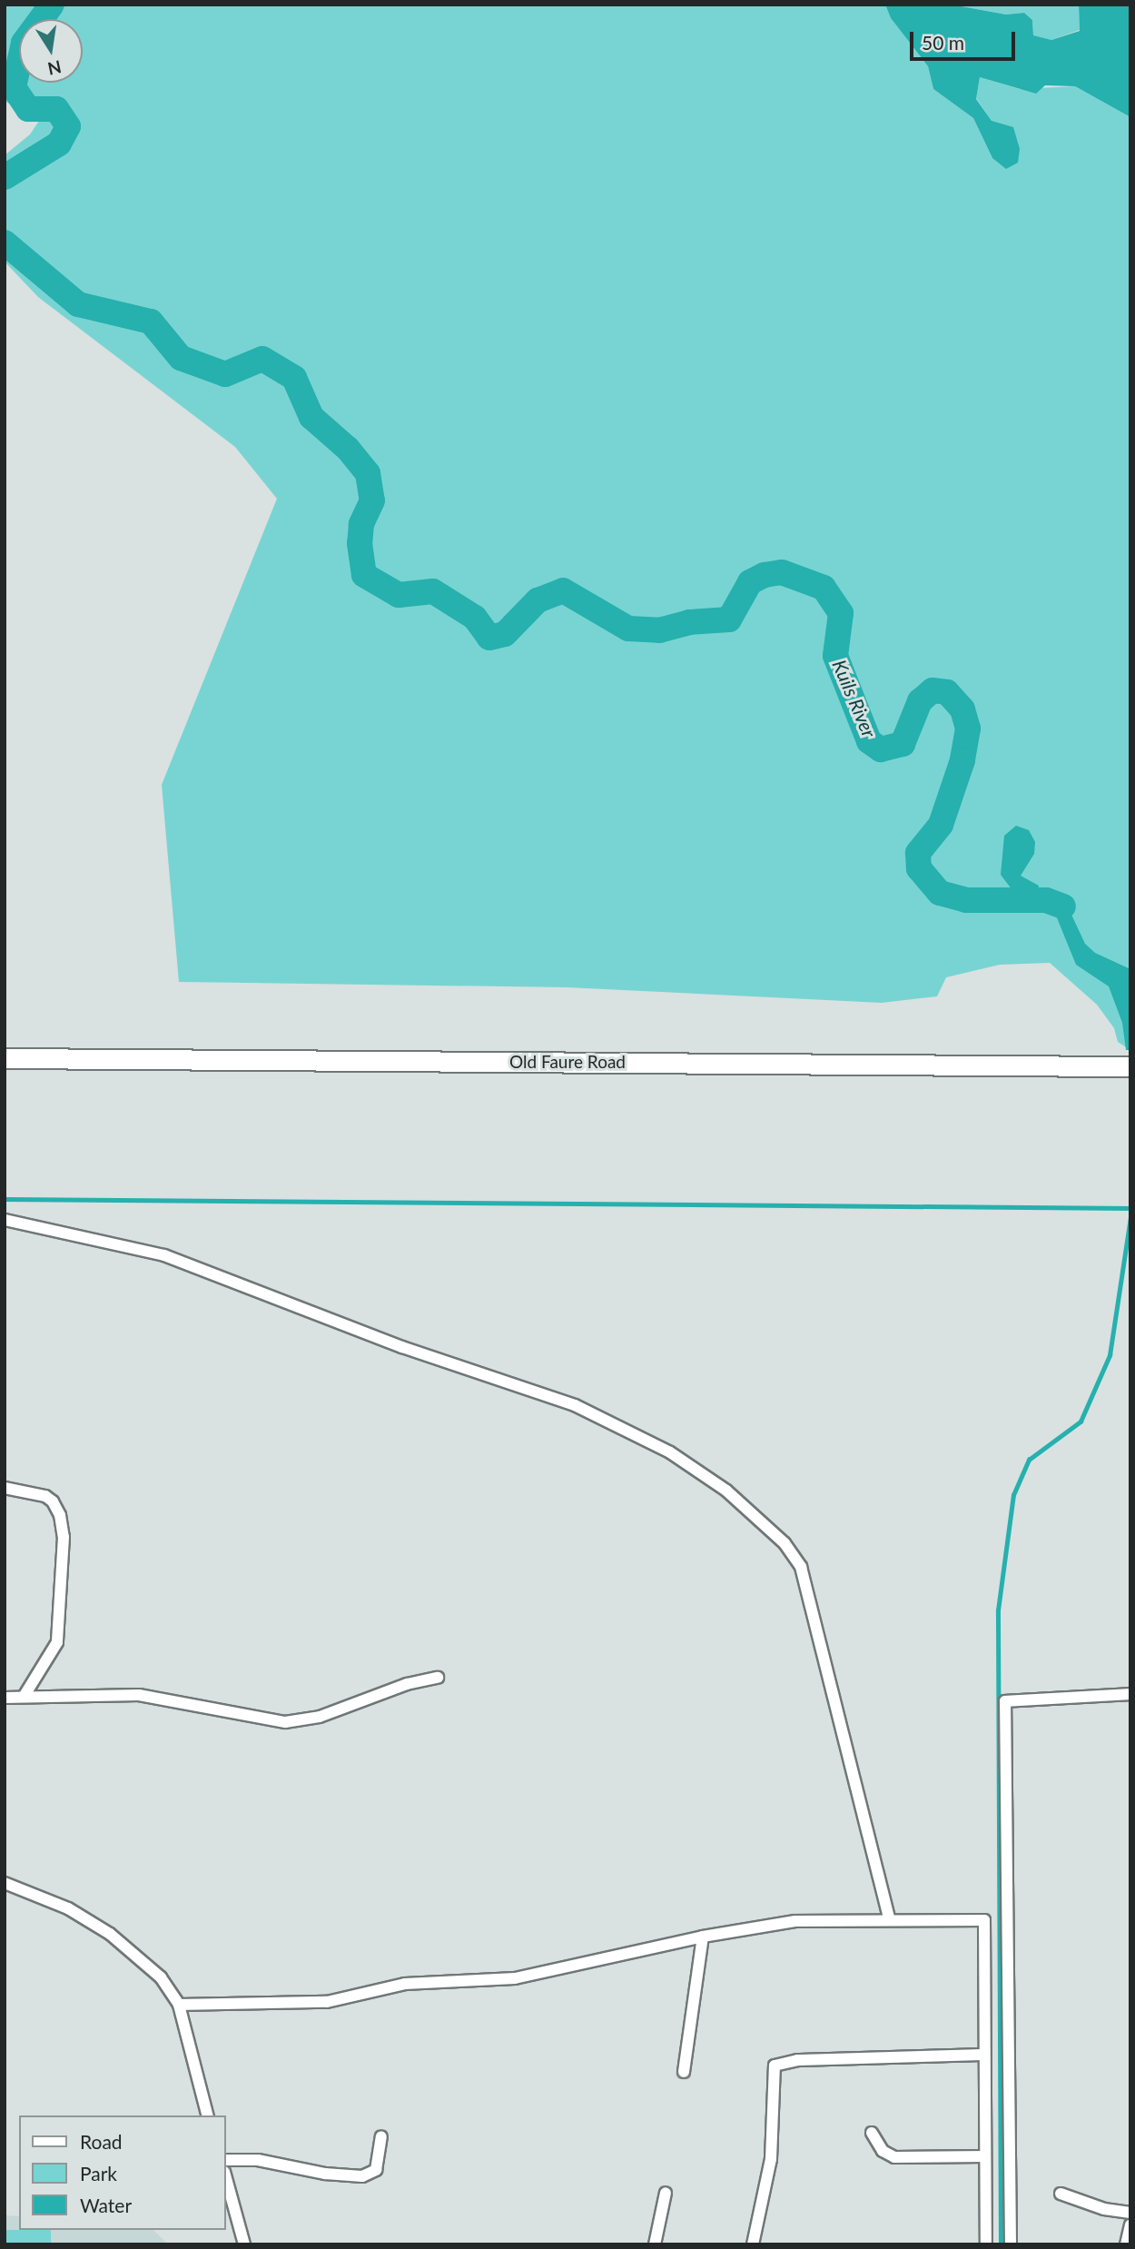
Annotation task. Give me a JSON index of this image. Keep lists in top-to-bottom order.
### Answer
{
  "streets": {
    "main road": ["Old Faure Road"]
  },
  "water": ["Kuils River"],
  "legend": ["Road", "Park", "Water"],
  "scale_bar": "50 m",
  "north": "bottom"
}
